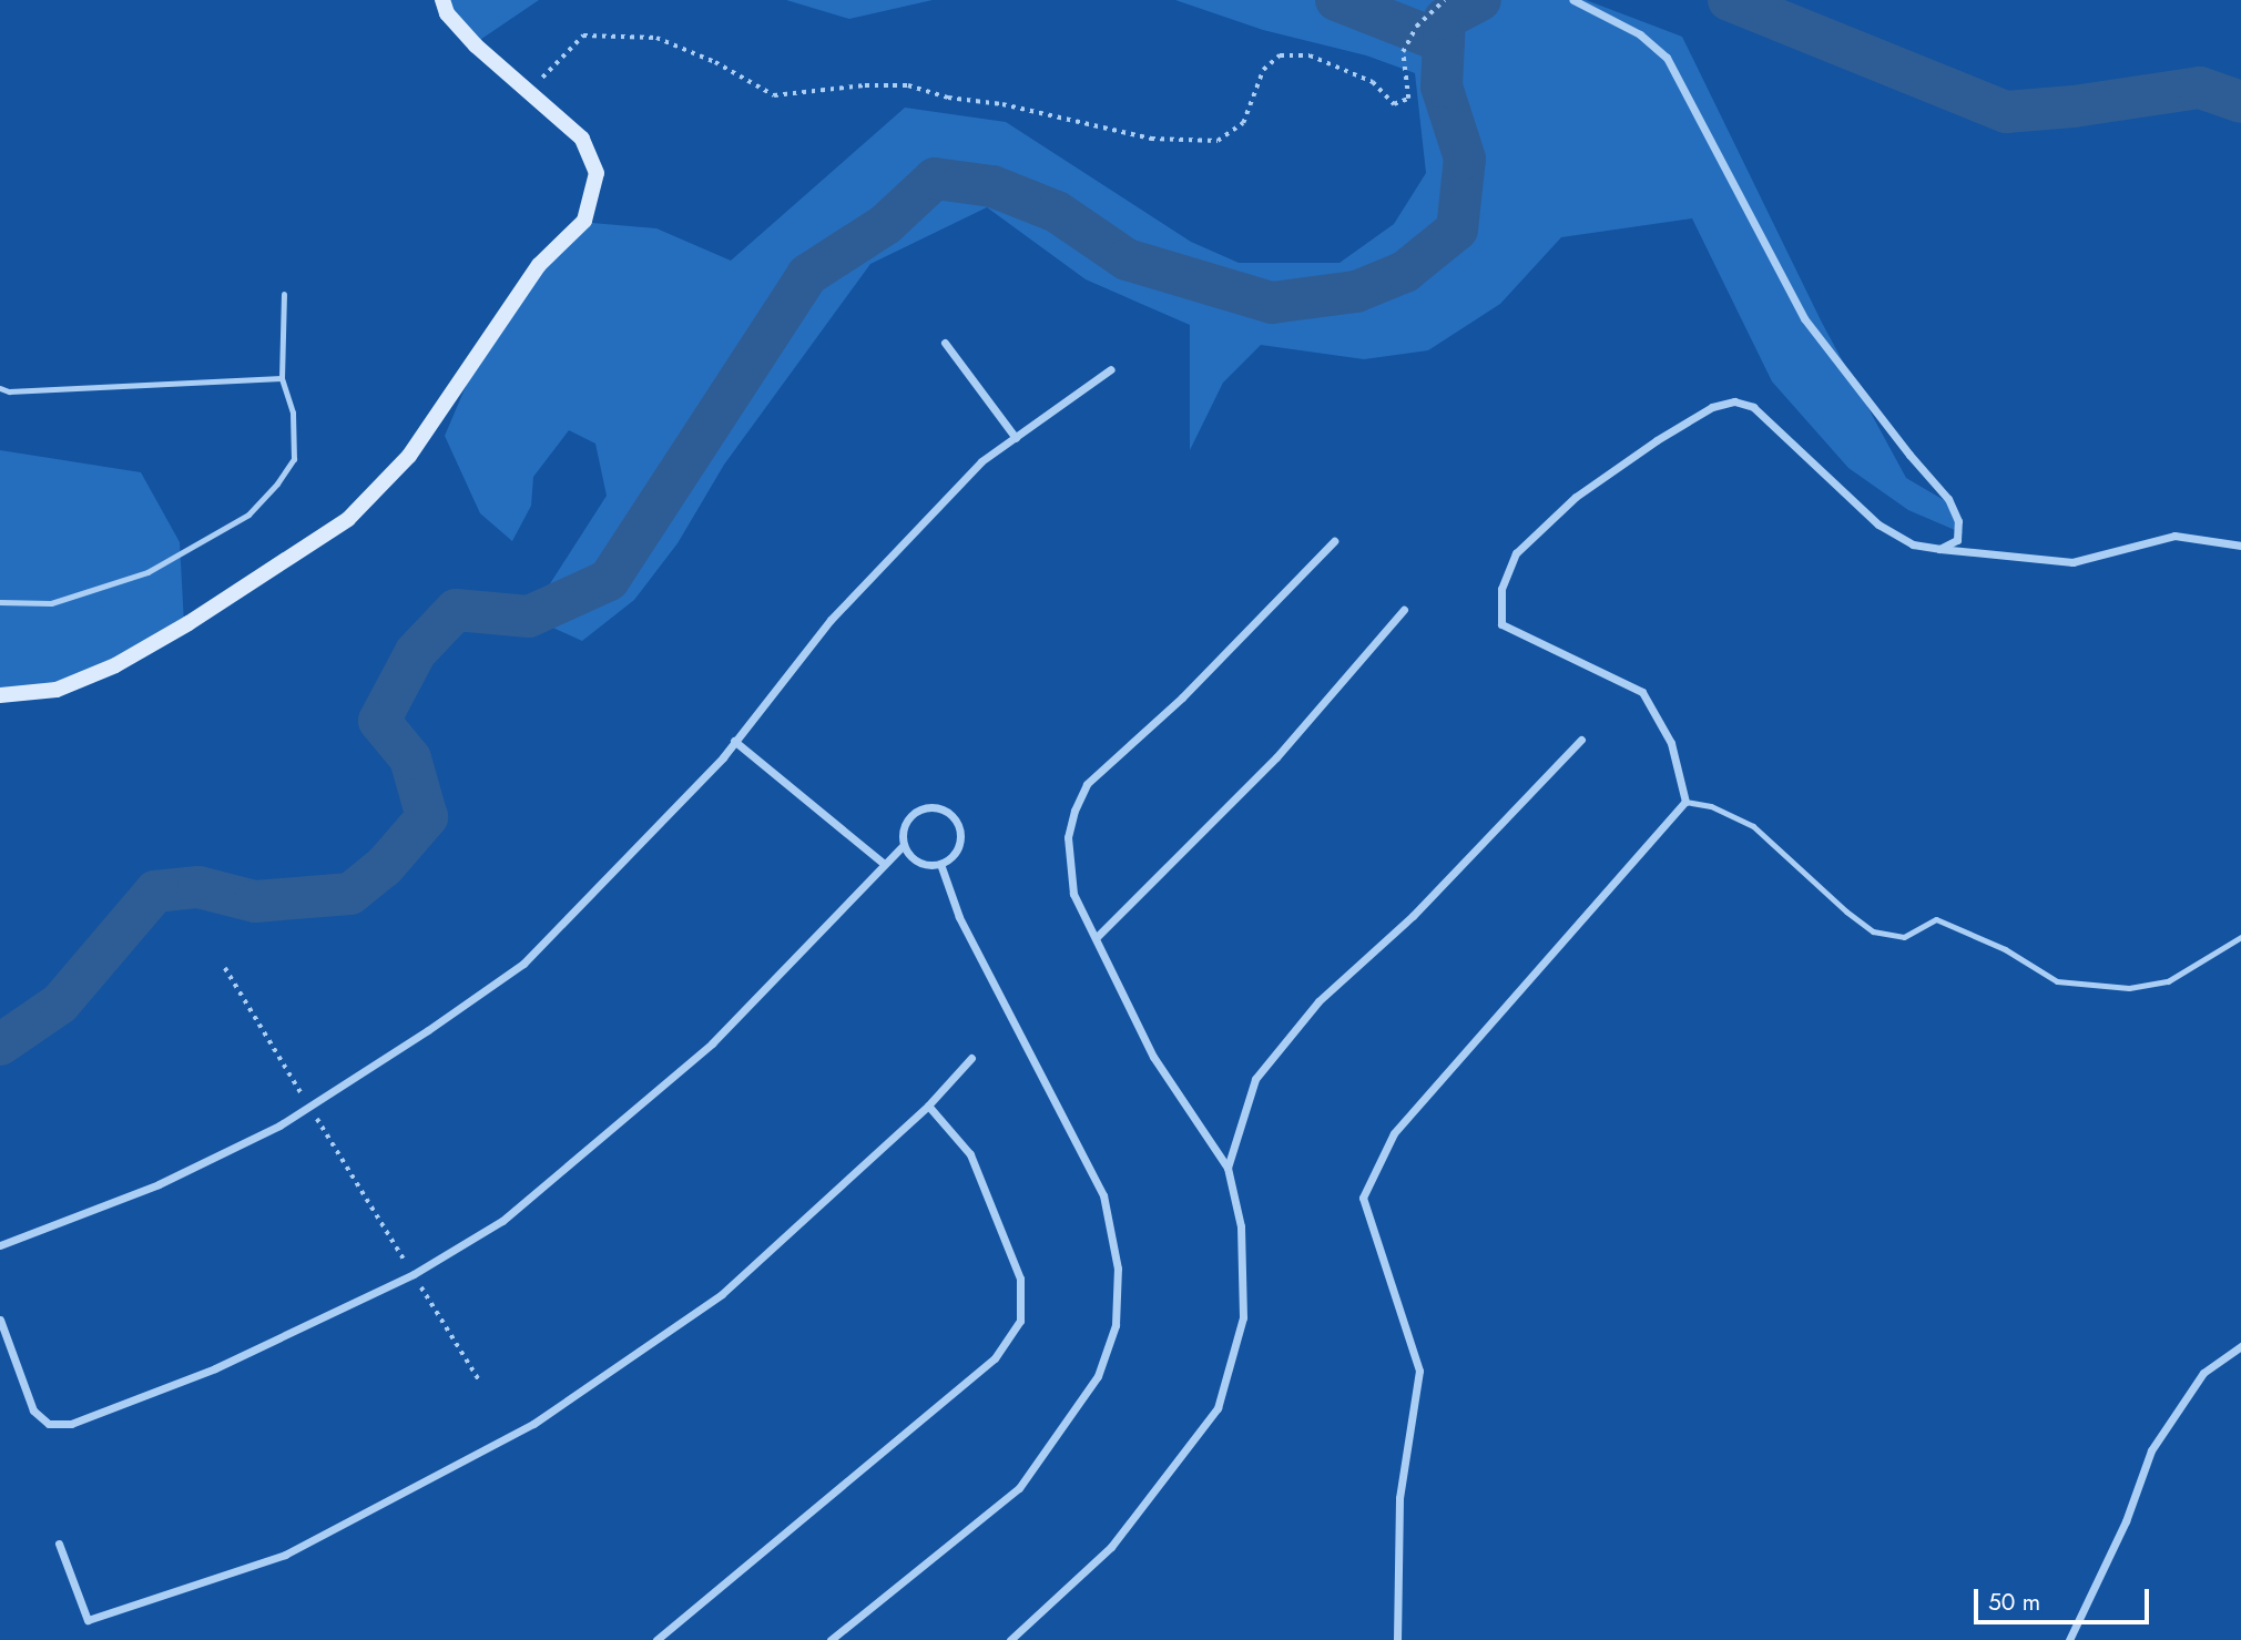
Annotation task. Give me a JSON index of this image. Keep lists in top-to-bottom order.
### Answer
{
  "scale_bar": "50 m"
}
